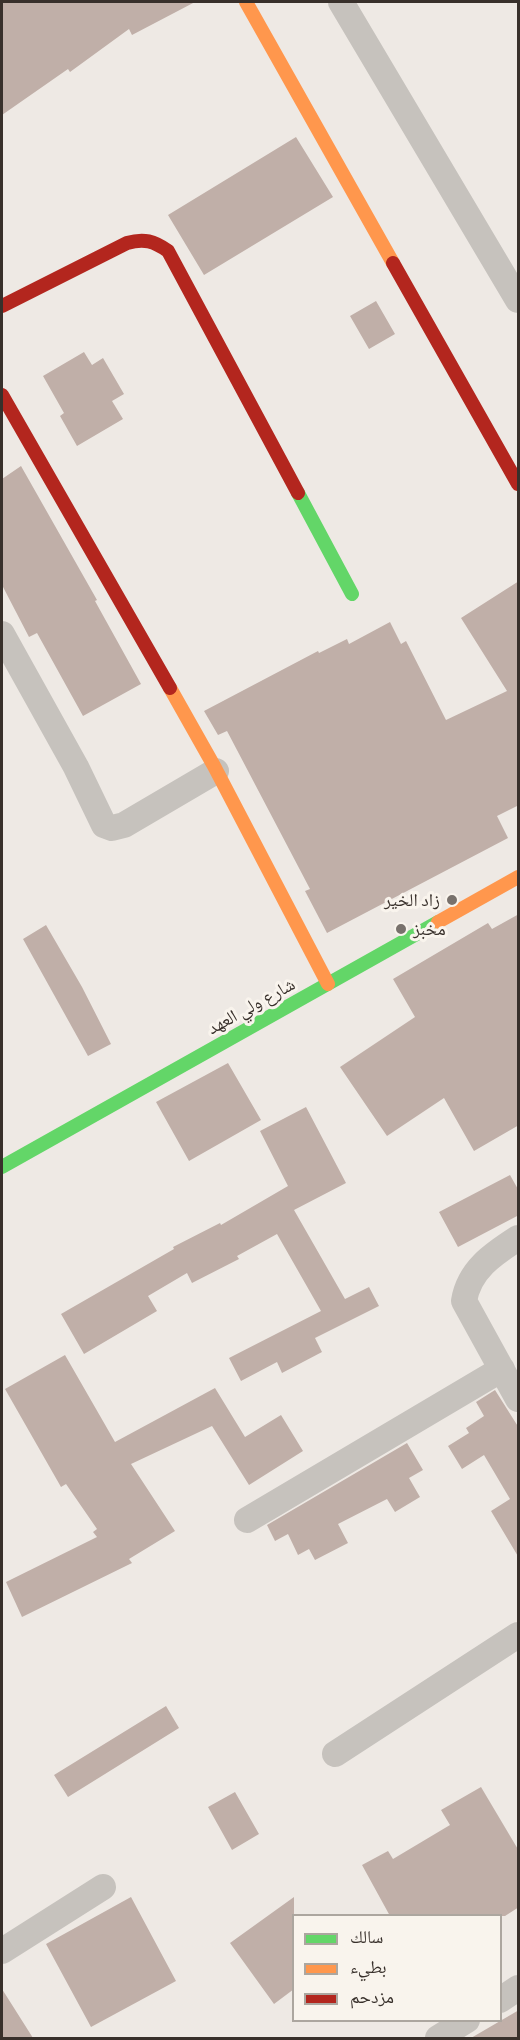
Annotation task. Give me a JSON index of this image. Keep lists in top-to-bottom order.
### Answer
{
  "streets": {
    "street": ["شارع ولي العهد"]
  },
  "places": ["زاد الخير", "مخبز"],
  "legend": ["سالك", "بطيء", "مزدحم"]
}
